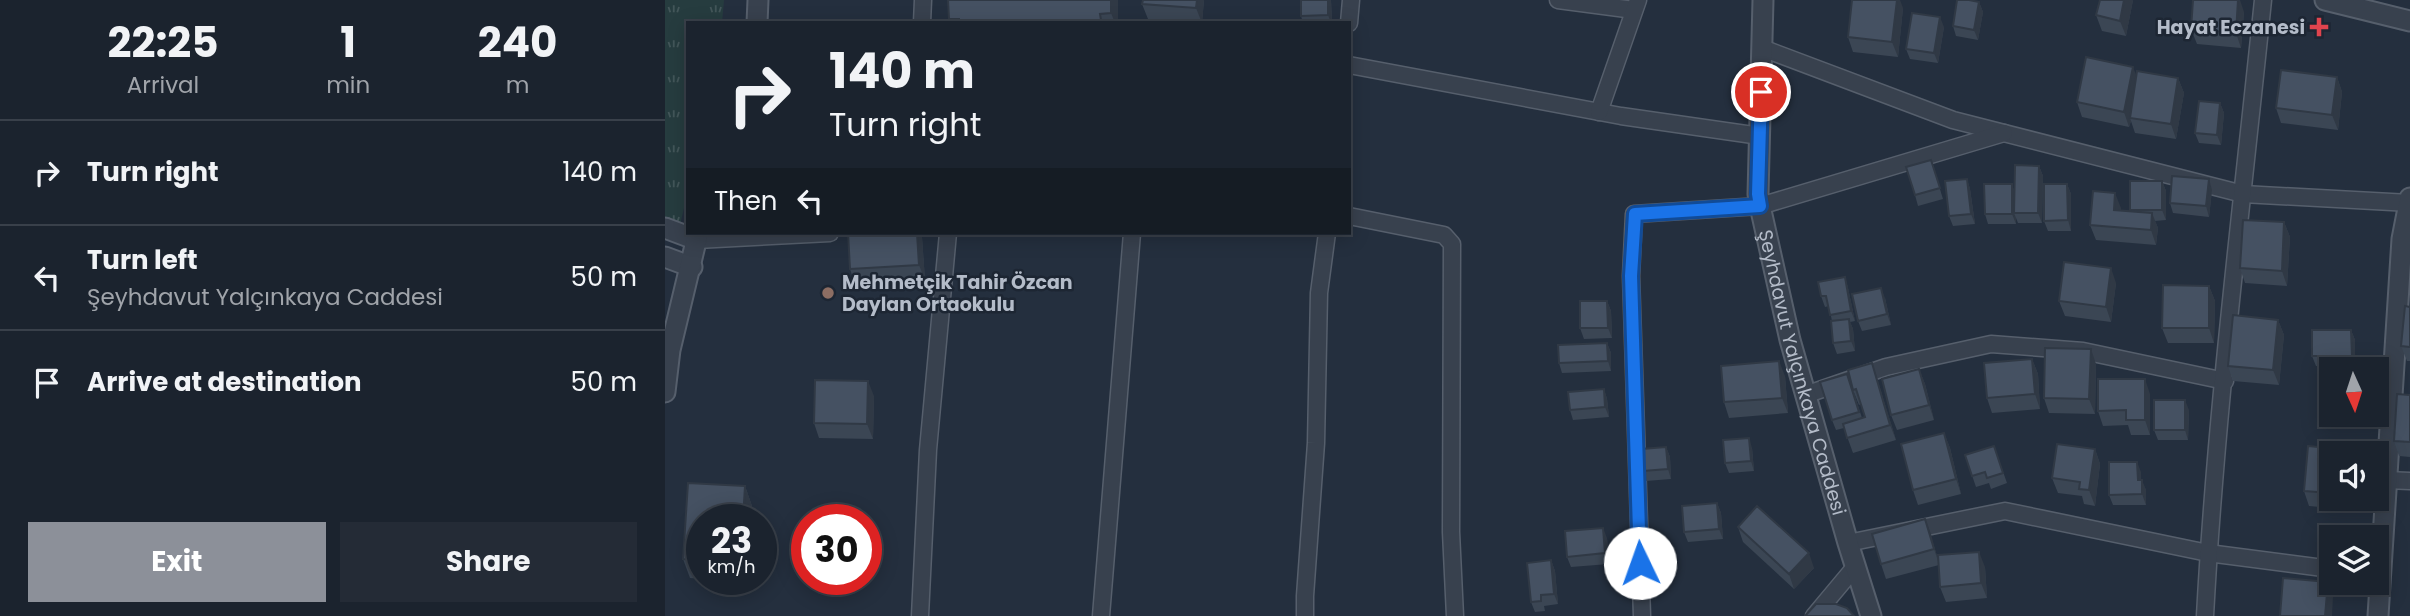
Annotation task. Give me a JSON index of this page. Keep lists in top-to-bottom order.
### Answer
{
  "streets": {
    "street": ["Şeyhdavut Yalçınkaya Caddesi"]
  },
  "places": {
    "health": ["Hayat Eczanesi"],
    "other": ["Mehmetçik Tahir Özcan Daylan Ortaokulu"]
  },
  "north": "bottom",
  "page": {
    "eta": [
      "22:25",
      "Arrival",
      "1",
      "min",
      "240",
      "m"
    ],
    "turn": ["140 m", "Turn right"],
    "list": [
      {
        "name": "Turn right",
        "value": "140 m"
      },
      {
        "name": "Turn left",
        "note": "Şeyhdavut Yalçınkaya Caddesi",
        "value": "50 m"
      },
      {
        "name": "Arrive at destination",
        "value": "50 m"
      }
    ],
    "then": "Then",
    "speed": "23 km/h",
    "limit": "30",
    "buttons": ["Exit", "Share"]
  }
}
